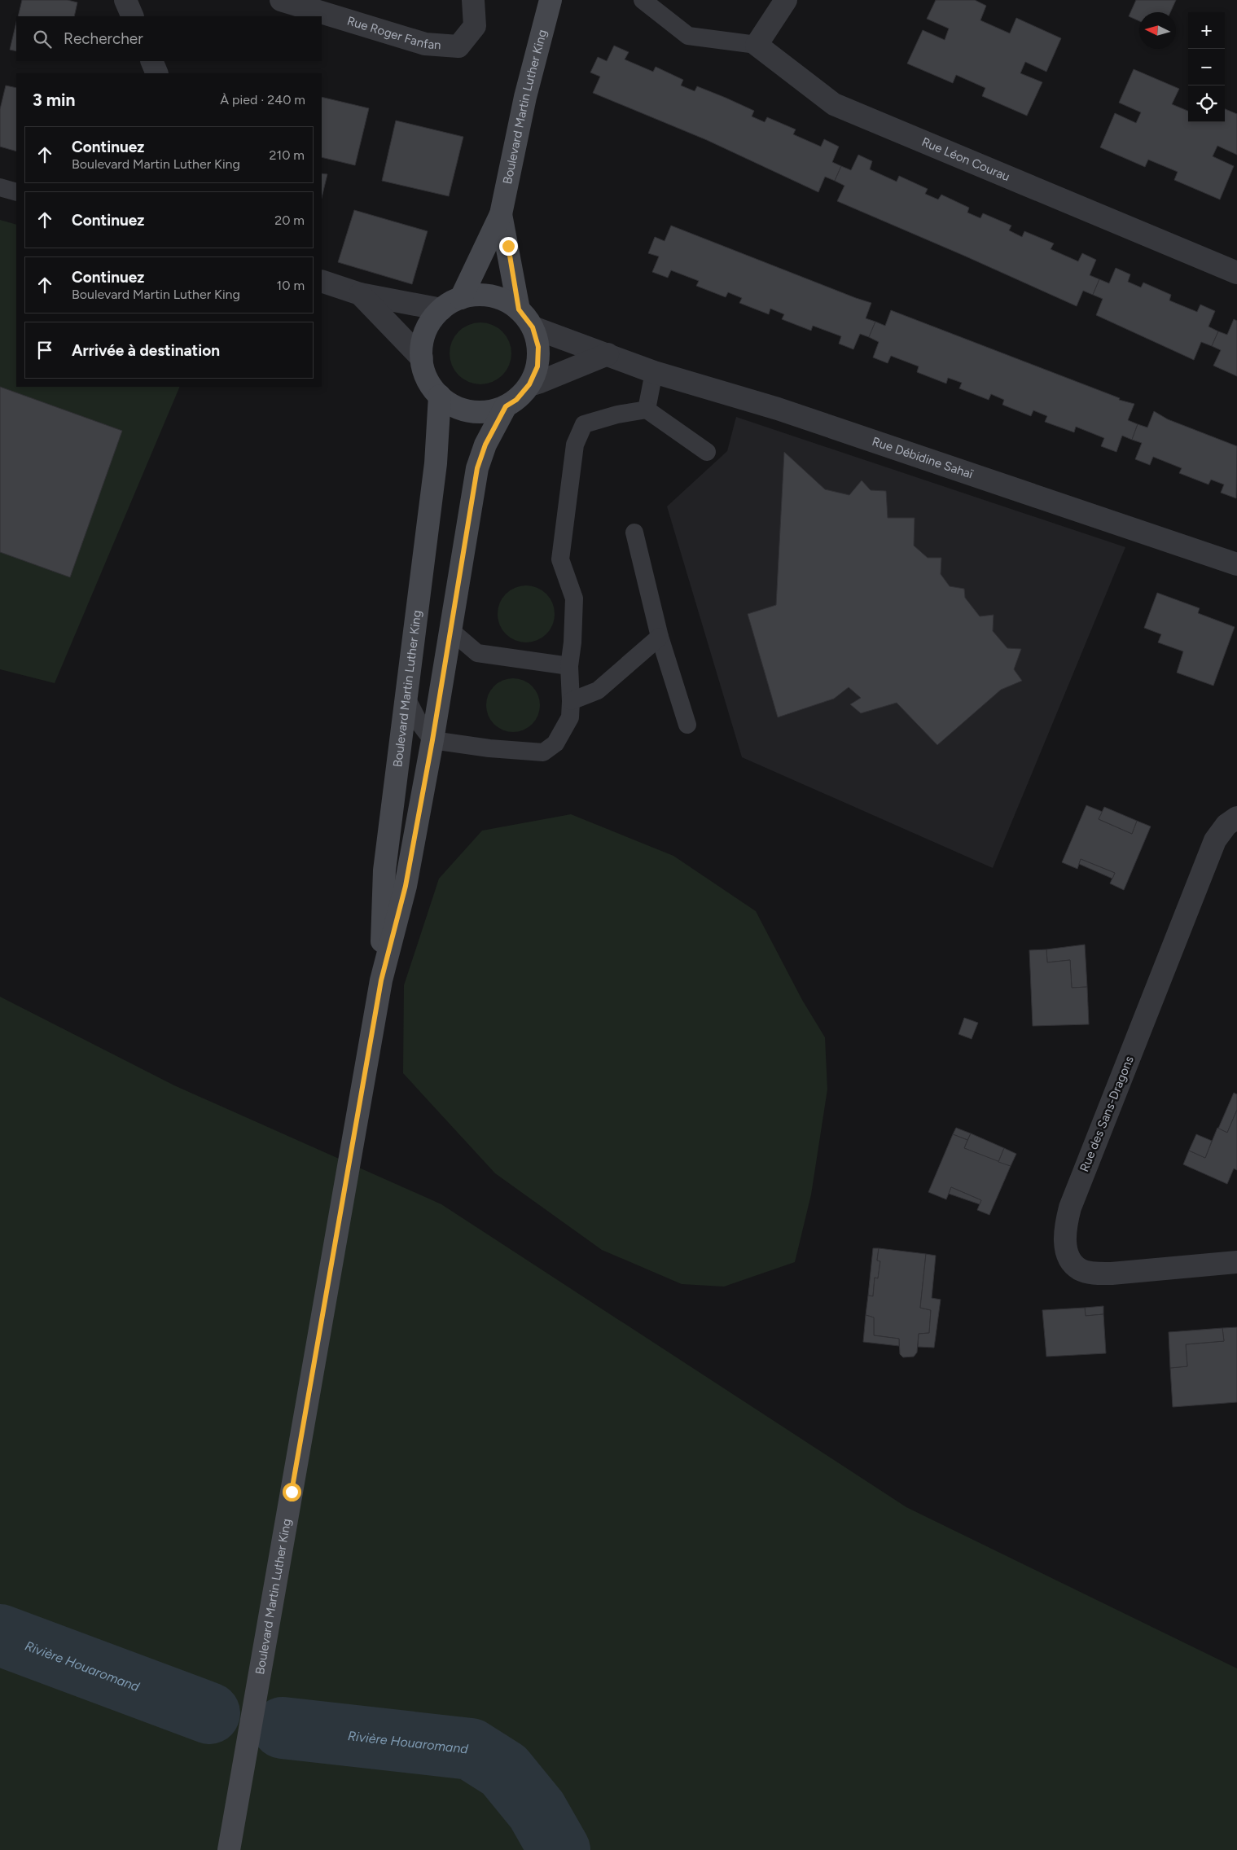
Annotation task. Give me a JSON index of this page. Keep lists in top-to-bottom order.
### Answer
{
  "streets": {
    "main road": ["Boulevard Martin Luther King"],
    "street": [
      "Rue Roger Fanfan",
      "Rue Léon Courau",
      "Rue Débidine Sahaï",
      "Rue des Sans-Dragons"
    ]
  },
  "crossings": [
    ["Boulevard Martin Luther King", "Rue Débidine Sahaï"]
  ],
  "water": ["Rivière Houaromand"],
  "north": "left",
  "page": {
    "map_buttons": ["+", "−"],
    "search": "Rechercher",
    "heading": ["3 min", "À pied · 240 m"],
    "list": [
      ["Continuez", "Boulevard Martin Luther King", "210 m"],
      ["Continuez", "20 m"],
      ["Continuez", "Boulevard Martin Luther King", "10 m"],
      "Arrivée à destination"
    ]
  }
}
